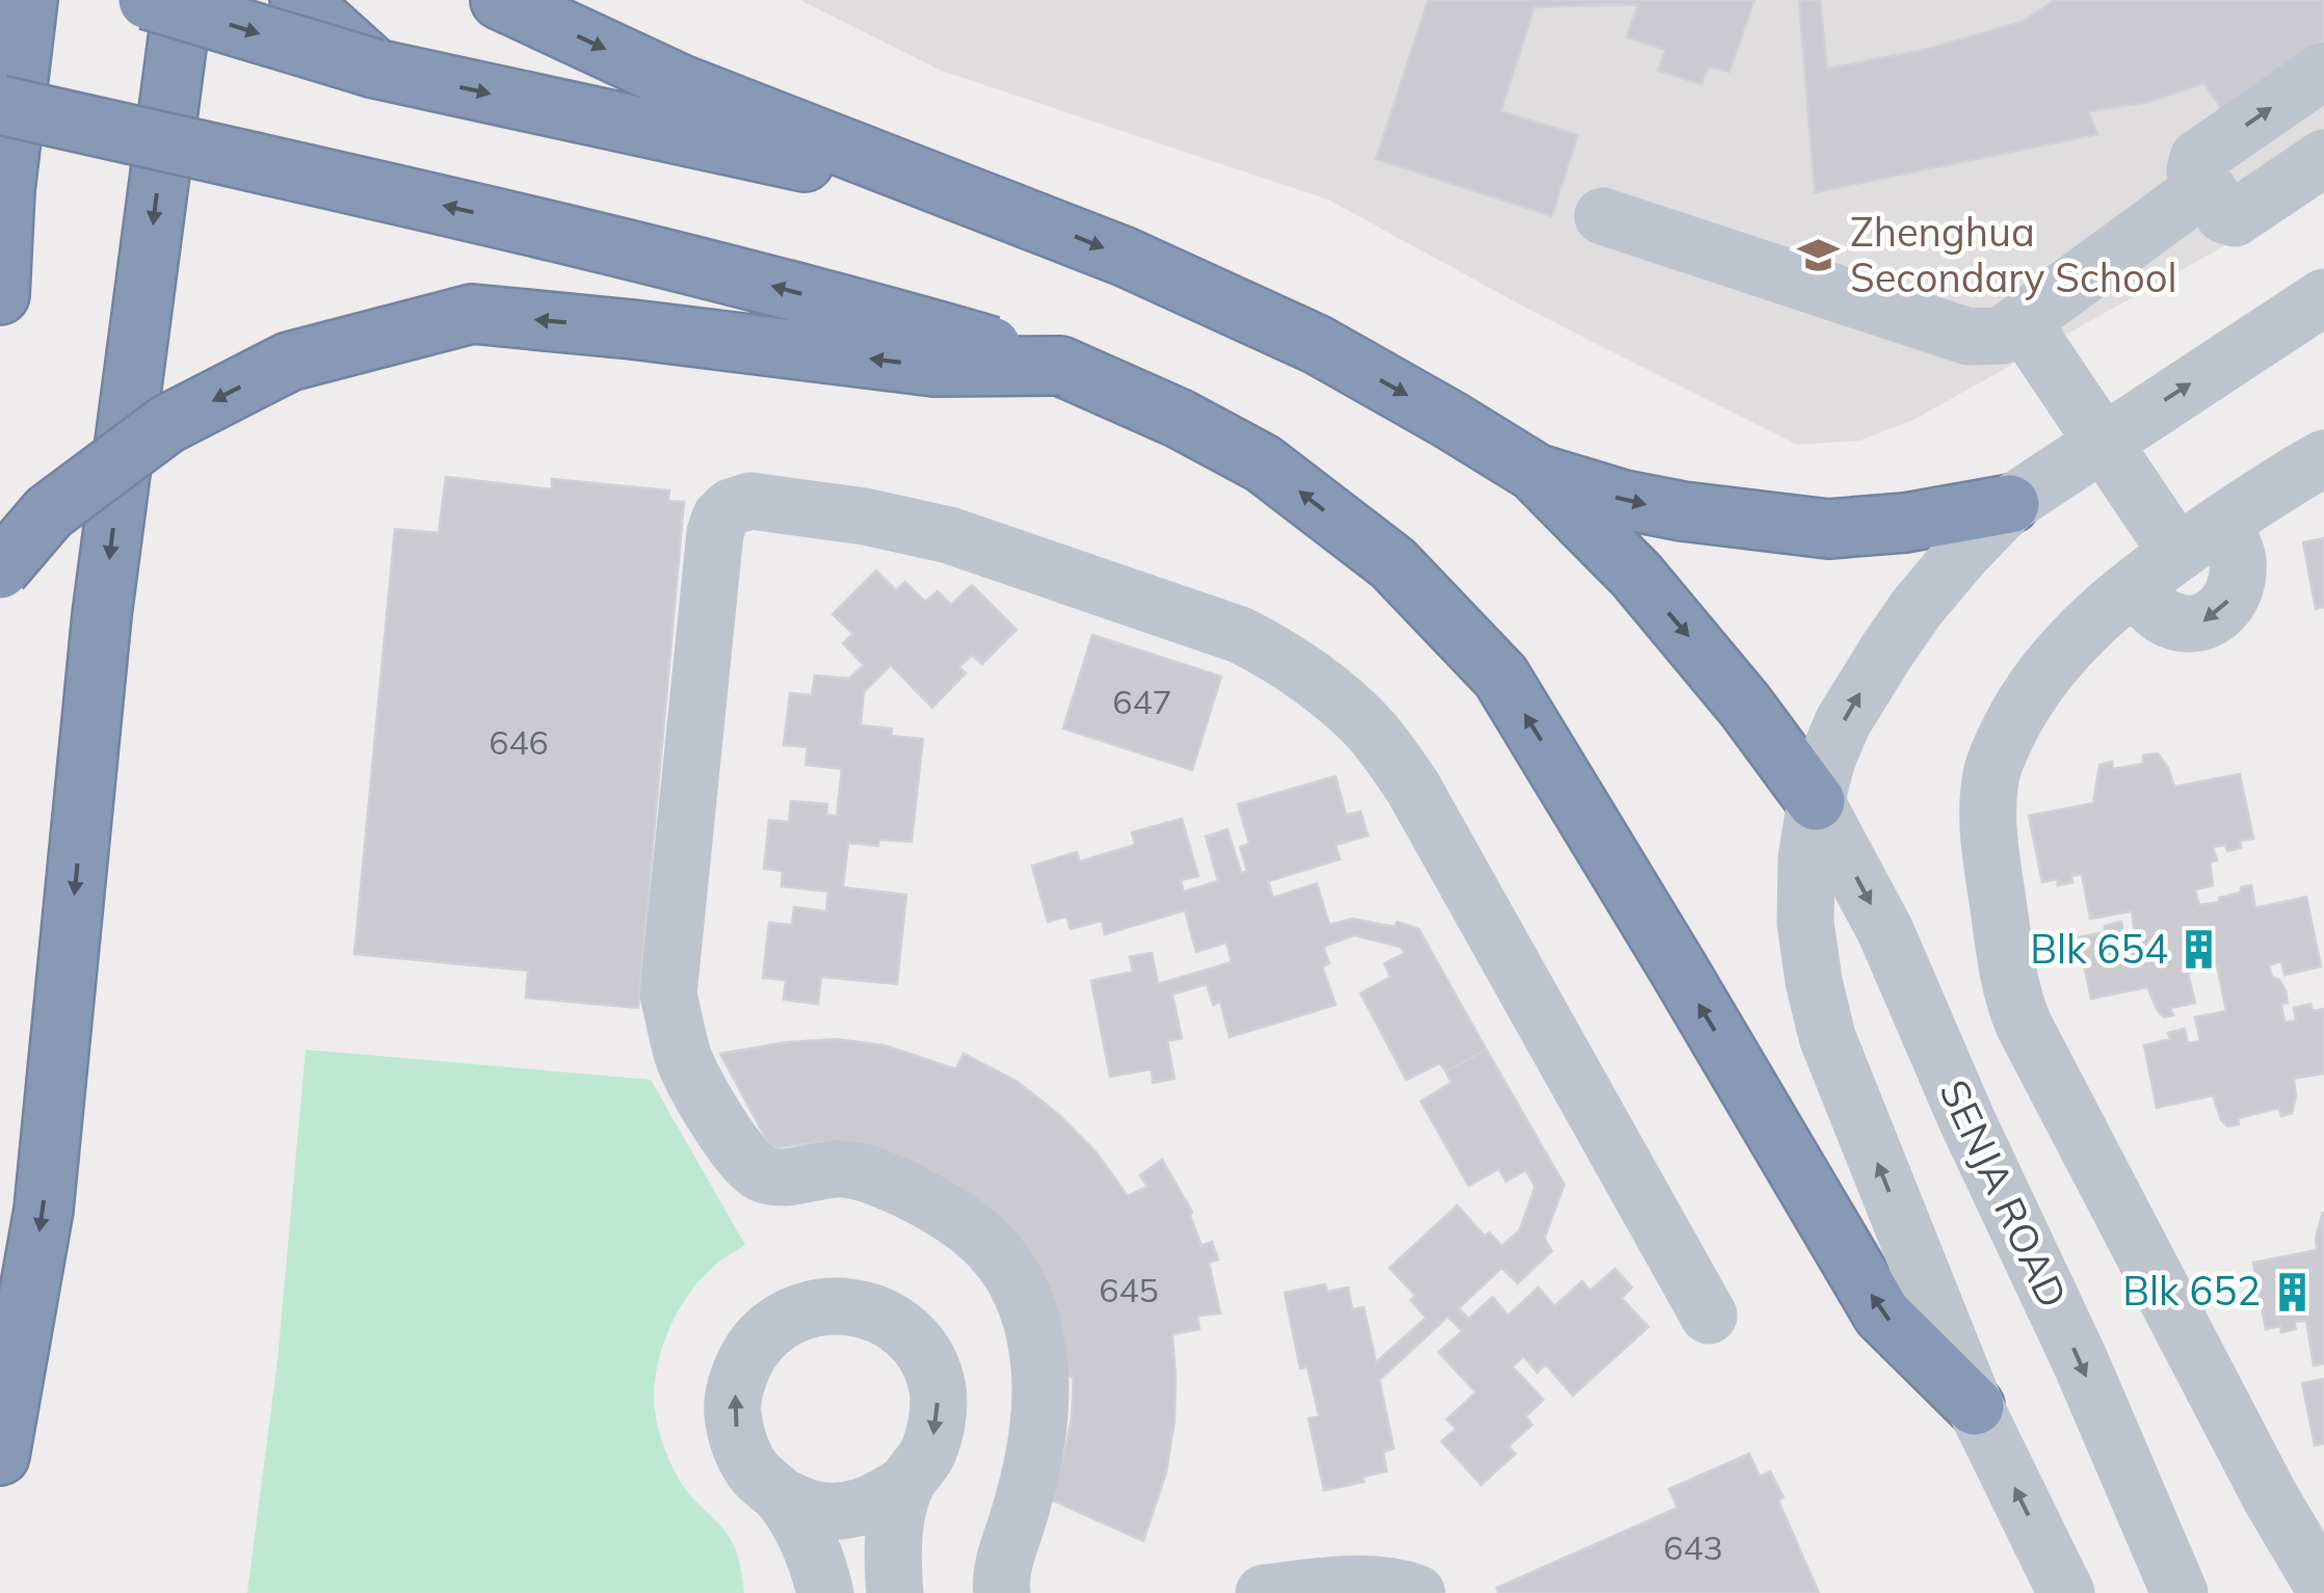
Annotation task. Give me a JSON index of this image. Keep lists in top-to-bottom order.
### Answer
{
  "streets": {
    "street": ["SENJA ROAD"]
  },
  "places": {
    "school or university": ["Zhenghua Secondary School"],
    "building": ["Blk 654", "Blk 652"]
  },
  "house_numbers": [
    "647",
    "646",
    "645",
    "643"
  ]
}
